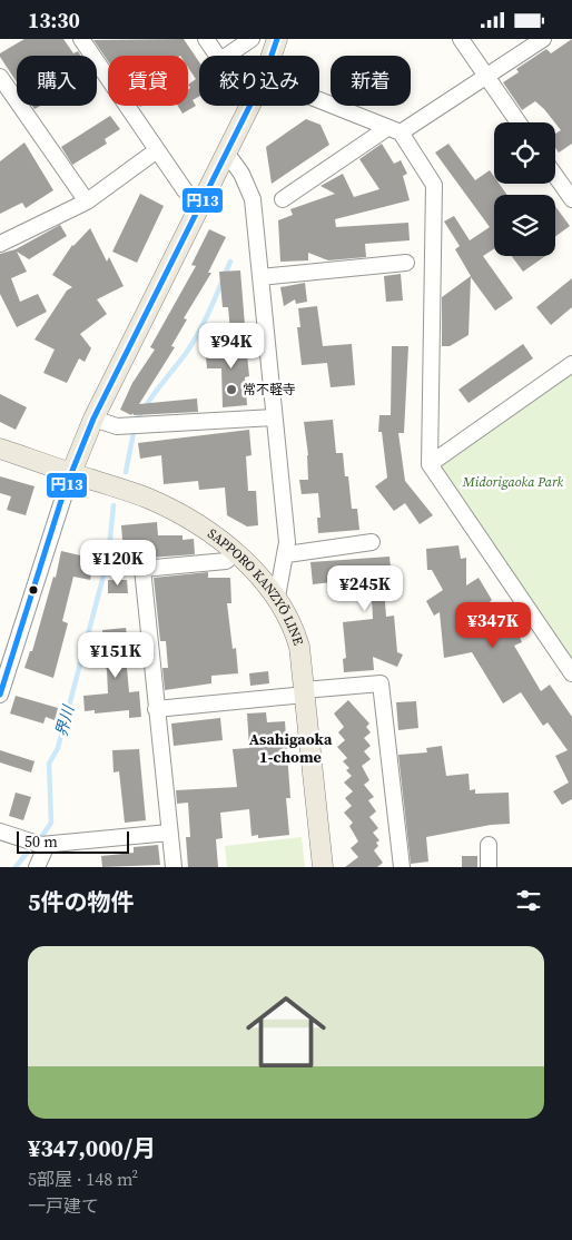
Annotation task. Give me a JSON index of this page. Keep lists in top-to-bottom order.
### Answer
{
  "streets": {
    "main road": ["SAPPORO KANZYŌ LINE"]
  },
  "districts": ["Asahigaoka 1-chome"],
  "water": ["界川"],
  "parks": ["Midorigaoka Park"],
  "places": ["常不軽寺"],
  "lines": ["transit line 円13"],
  "scale_bar": "50 m",
  "page": {
    "status": "13:30",
    "chip": [
      "購入",
      "賃貸",
      "絞り込み",
      "新着"
    ],
    "price": [
      "¥94K",
      "¥120K",
      "¥245K",
      "¥347K",
      "¥151K"
    ],
    "scale": "50 m",
    "heading": "5件の物件",
    "list": [
      {
        "name": "¥347,000/月",
        "note": "5部屋 · 148 m² · 一戸建て"
      }
    ]
  }
}
